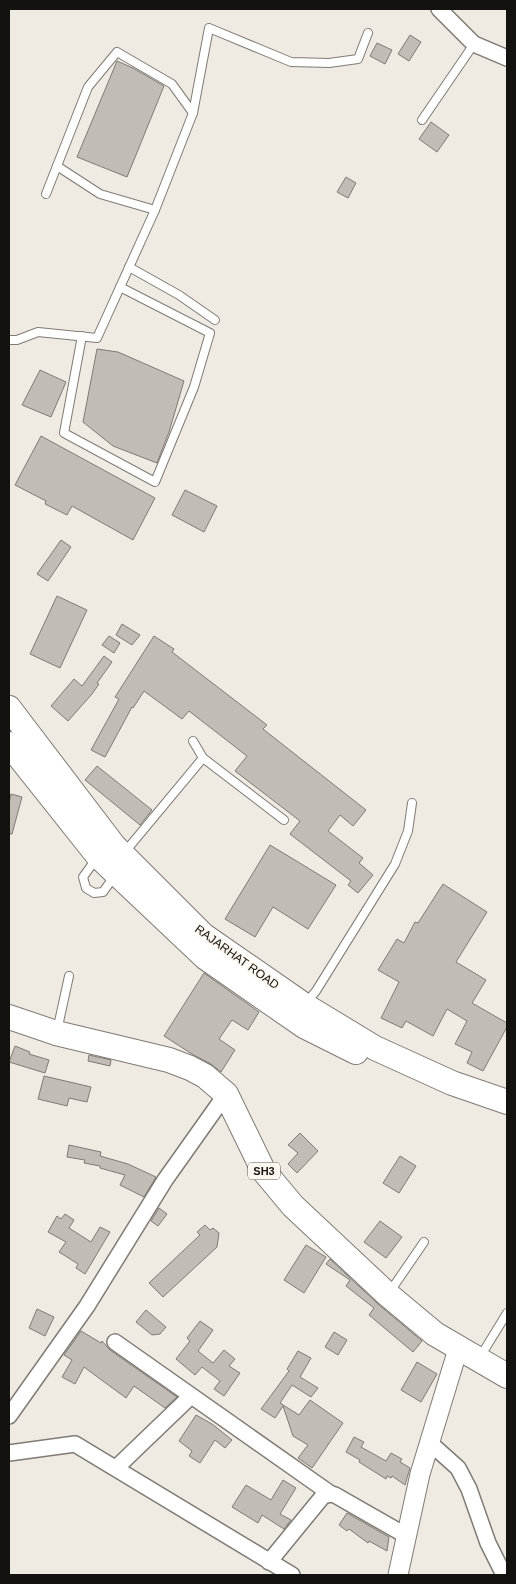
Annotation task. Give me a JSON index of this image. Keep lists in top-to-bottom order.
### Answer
{
  "streets": {
    "main road": ["RAJARHAT ROAD", "SH3"]
  }
}
